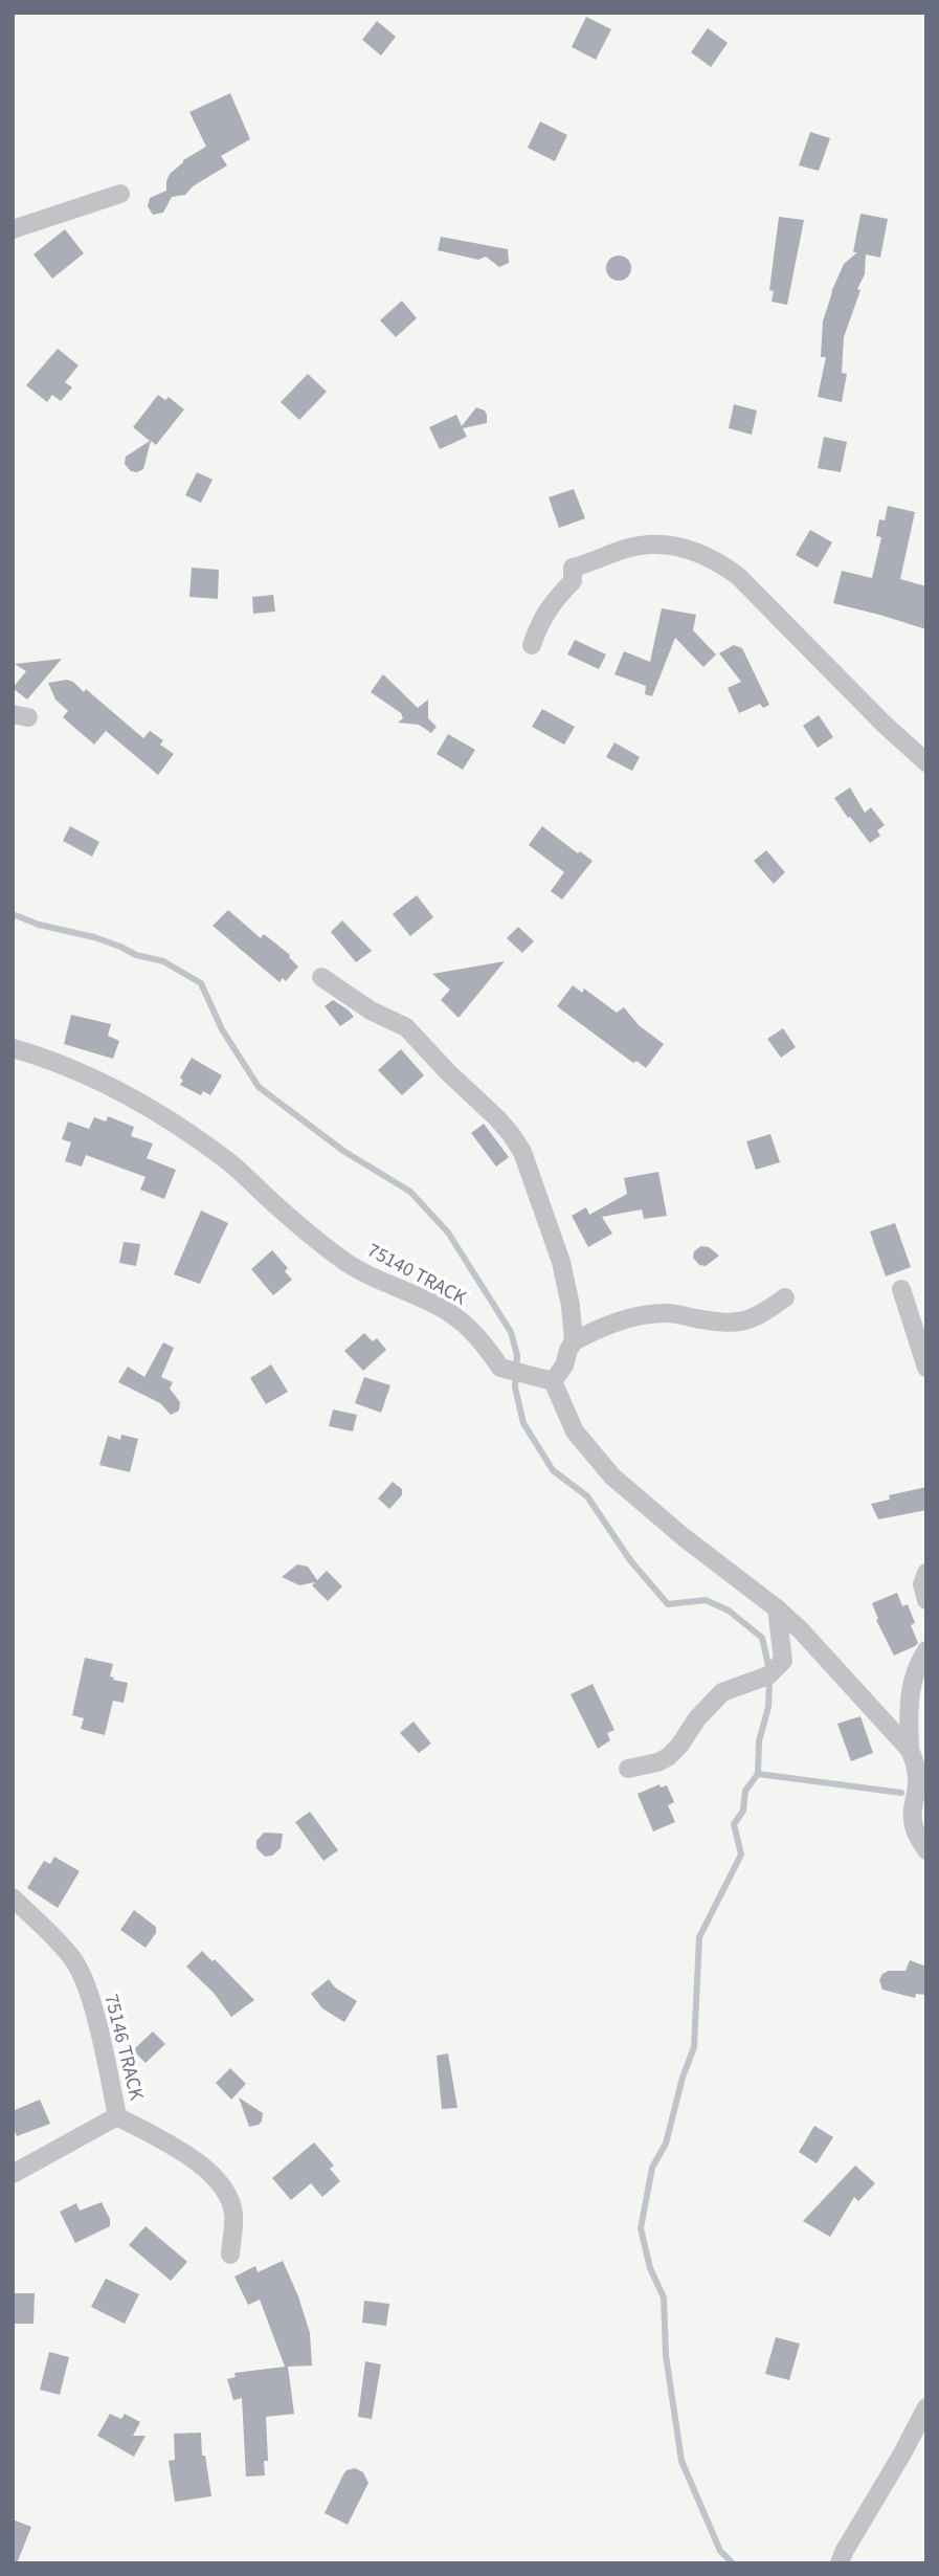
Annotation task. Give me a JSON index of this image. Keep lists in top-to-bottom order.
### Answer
{
  "streets": {
    "street": ["75140 TRACK", "75146 TRACK"]
  }
}
